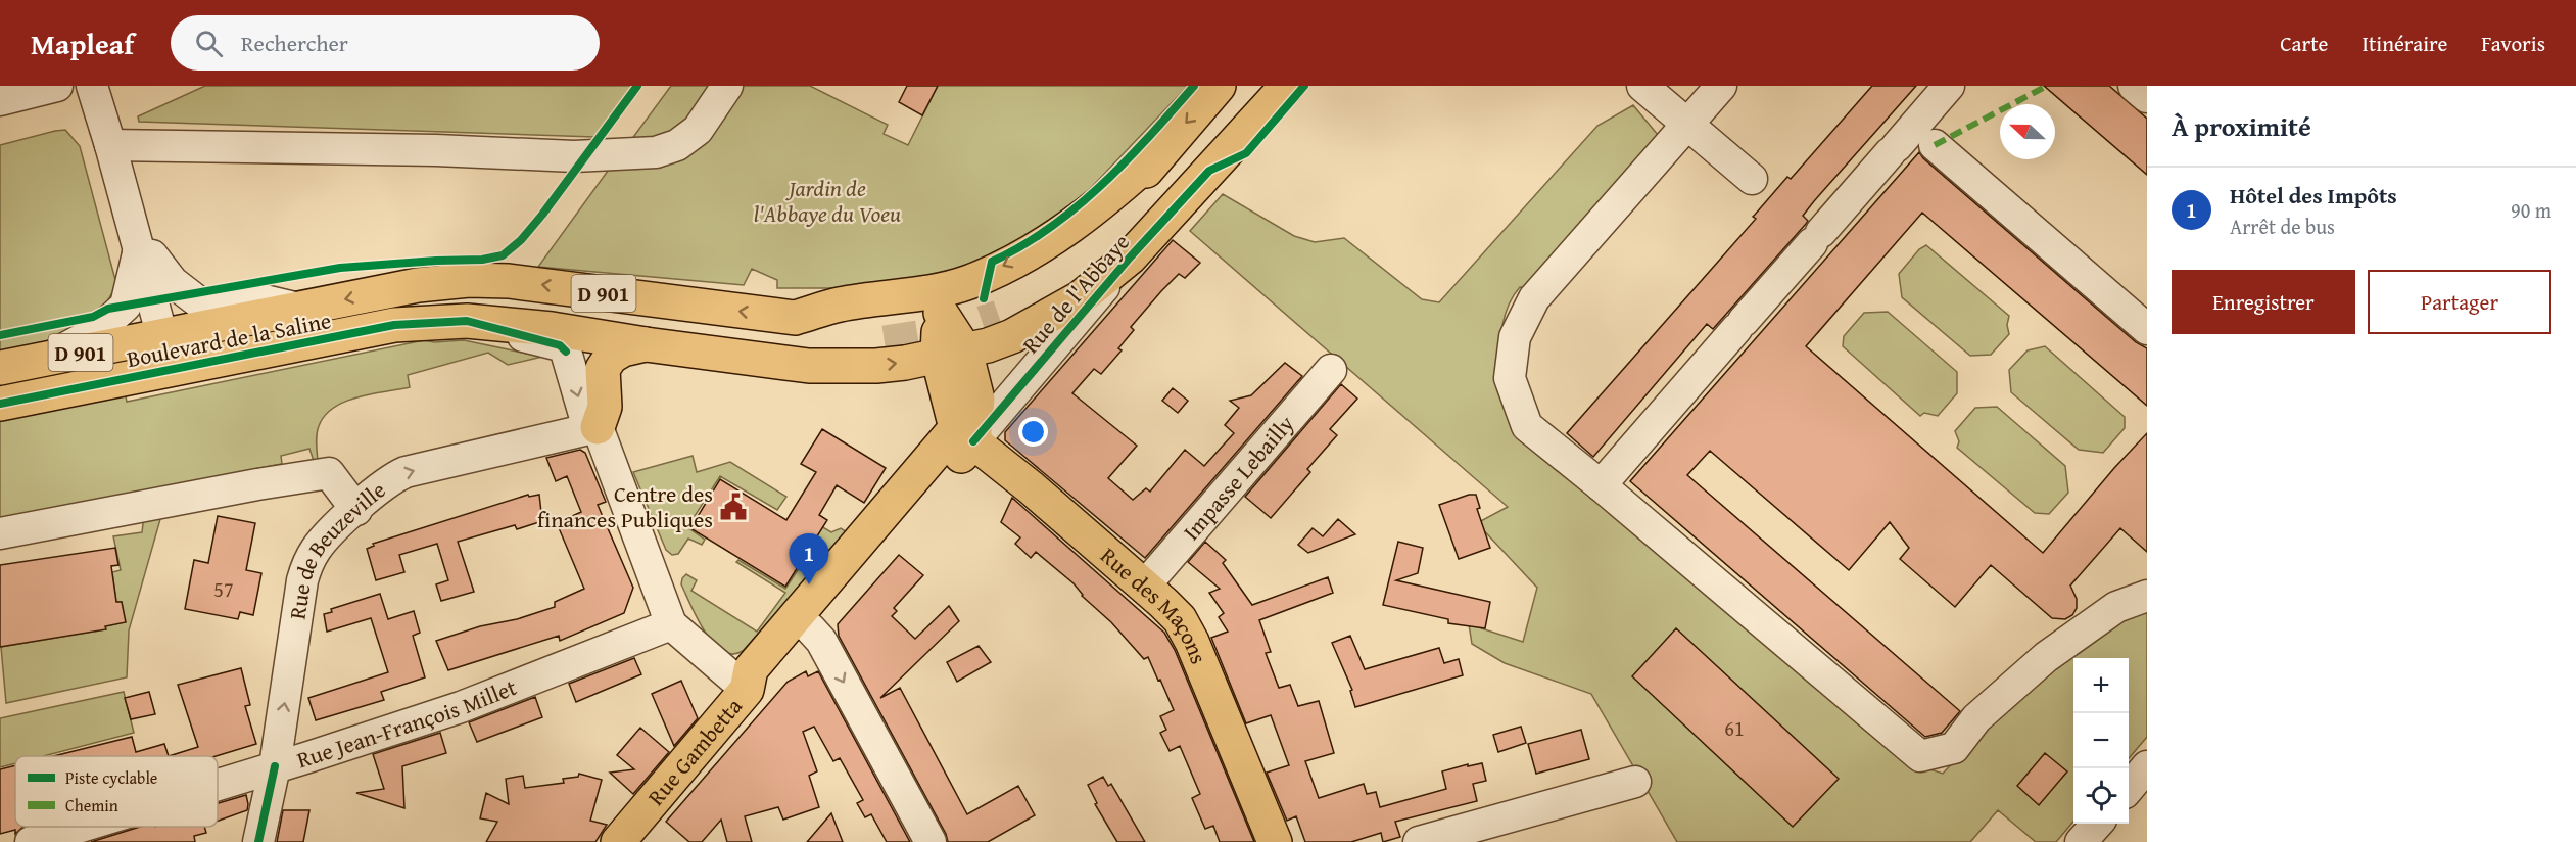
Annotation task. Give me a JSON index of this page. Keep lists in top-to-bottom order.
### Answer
{
  "streets": {
    "main road": [
      "D 901",
      "Rue de l'Abbaye",
      "Boulevard de la Saline",
      "Rue des Maçons",
      "Rue Gambetta"
    ],
    "street": ["Impasse Lebailly", "Rue de Beuzeville", "Rue Jean-François Millet"]
  },
  "crossings": [
    ["Rue de l'Abbaye", "Boulevard de la Saline"],
    ["Rue de l'Abbaye", "Rue des Maçons"],
    ["Rue de l'Abbaye", "Rue Gambetta"],
    ["Impasse Lebailly", "Rue des Maçons"],
    ["Rue de Beuzeville", "Rue Jean-François Millet"]
  ],
  "one_way": ["Rue de Beuzeville"],
  "parks": ["Jardin de l'Abbaye du Voeu"],
  "places": {
    "public building": ["Centre des finances Publiques"]
  },
  "house_numbers": ["57", "61"],
  "legend": ["Piste cyclable", "Chemin"],
  "north": "left",
  "page": {
    "header": "Mapleaf",
    "search": "Rechercher",
    "nav": ["Carte", "Itinéraire", "Favoris"],
    "heading": "À proximité",
    "list": [
      {
        "mark": "1",
        "name": "Hôtel des Impôts",
        "note": "Arrêt de bus",
        "value": "90 m"
      }
    ],
    "buttons": ["Enregistrer", "Partager"],
    "pins": "1",
    "map_buttons": ["+", "−"]
  }
}
